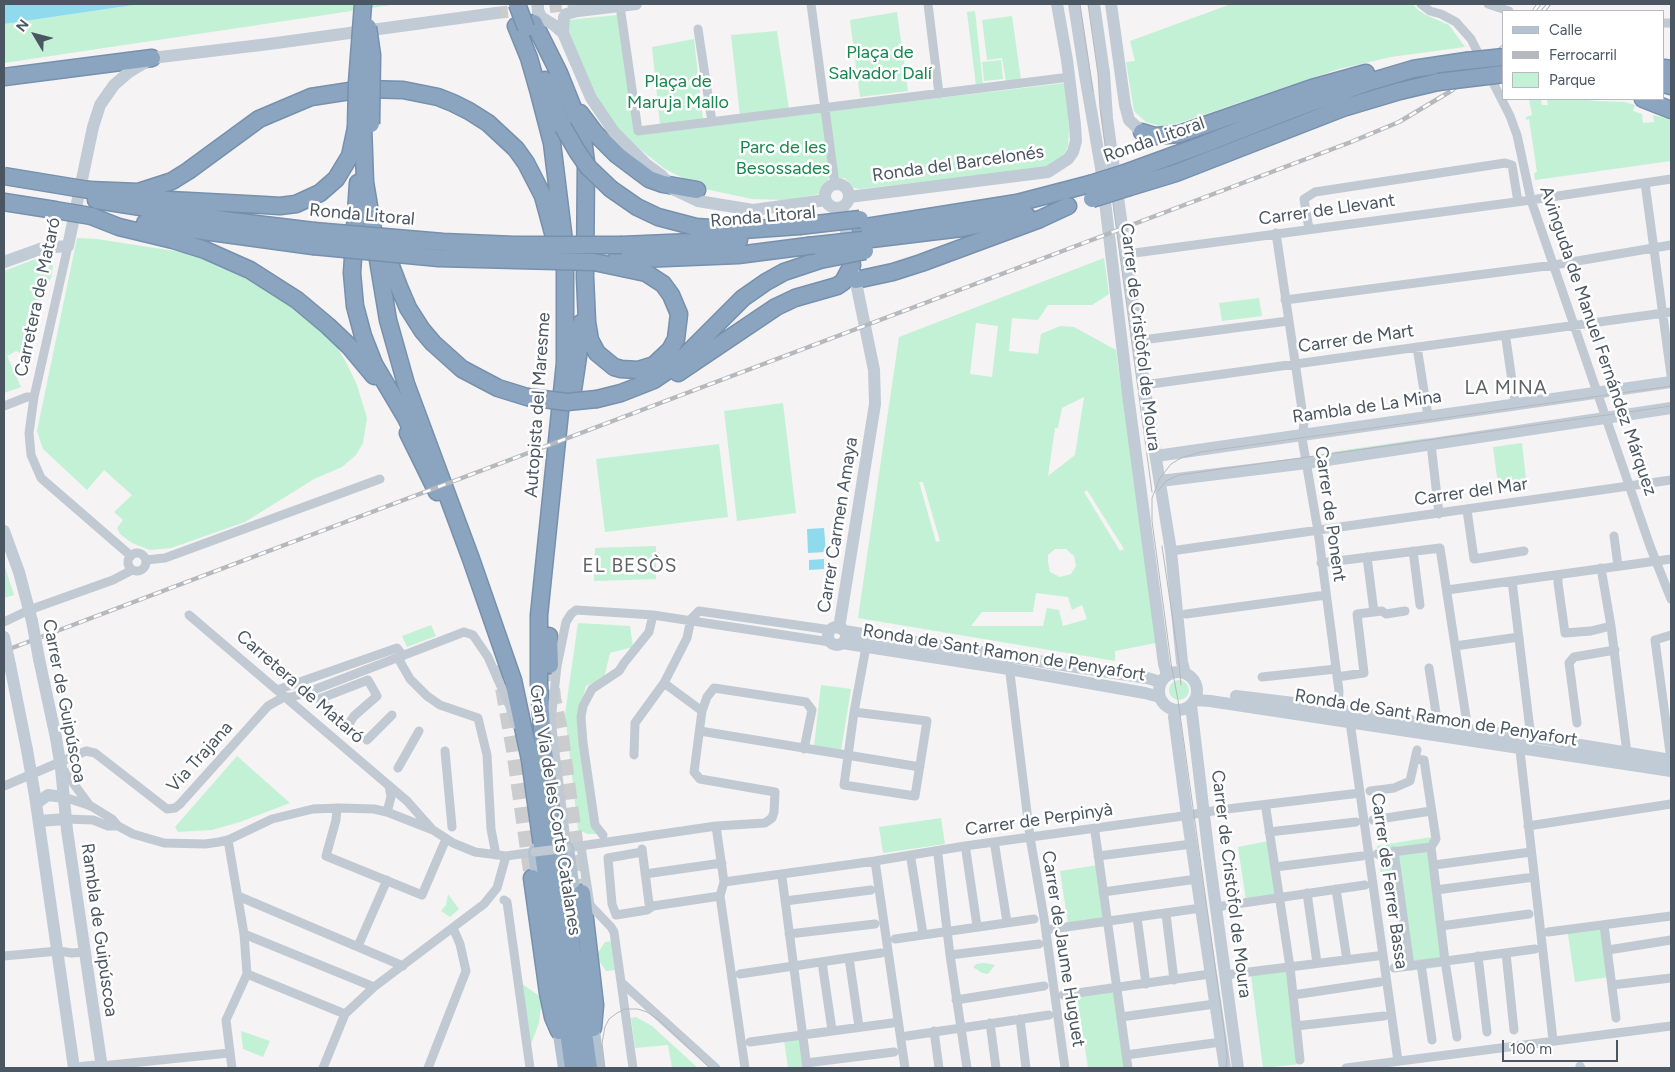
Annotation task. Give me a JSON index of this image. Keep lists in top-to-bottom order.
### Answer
{
  "streets": {
    "highway": ["Ronda Litoral", "Autopista del Maresme", "Gran Via de les Corts Catalanes"],
    "street": [
      "Ronda del Barcelonés",
      "Carrer de Llevant",
      "Carretera de Mataró",
      "Carrer de Cristòfol de Moura",
      "Carrer de Mart",
      "Avinguda de Manuel Fernández Márquez",
      "Rambla de La Mina",
      "Carrer del Mar",
      "Carrer de Ponent",
      "Carrer Carmen Amaya",
      "Ronda de Sant Ramon de Penyafort",
      "Carrer de Guipúscoa",
      "Via Trajana",
      "Carrer de Perpinyà",
      "Carrer de Ferrer Bassa",
      "Rambla de Guipúscoa",
      "Carrer de Jaume Huguet"
    ]
  },
  "crossings": [
    ["Ronda del Barcelonés", "Autopista del Maresme"],
    ["Ronda del Barcelonés", "Carrer Carmen Amaya"],
    ["Carrer de Llevant", "Carrer de Cristòfol de Moura"],
    ["Carrer de Llevant", "Avinguda de Manuel Fernández Márquez"],
    ["Carrer de Llevant", "Carrer de Ponent"],
    ["Carretera de Mataró", "Via Trajana"],
    ["Carrer de Cristòfol de Moura", "Carrer de Mart"],
    ["Carrer de Cristòfol de Moura", "Rambla de La Mina"],
    ["Carrer de Cristòfol de Moura", "Carrer del Mar"],
    ["Carrer de Cristòfol de Moura", "Ronda de Sant Ramon de Penyafort"],
    ["Carrer de Cristòfol de Moura", "Carrer de Perpinyà"],
    ["Carrer de Mart", "Avinguda de Manuel Fernández Márquez"],
    ["Carrer de Mart", "Carrer de Ponent"],
    ["Avinguda de Manuel Fernández Márquez", "Rambla de La Mina"],
    ["Avinguda de Manuel Fernández Márquez", "Carrer del Mar"],
    ["Autopista del Maresme", "Gran Via de les Corts Catalanes"],
    ["Rambla de La Mina", "Carrer de Ponent"],
    ["Carrer del Mar", "Carrer de Ponent"],
    ["Carrer de Ponent", "Ronda de Sant Ramon de Penyafort"],
    ["Carrer Carmen Amaya", "Ronda de Sant Ramon de Penyafort"],
    ["Ronda de Sant Ramon de Penyafort", "Gran Via de les Corts Catalanes"],
    ["Ronda de Sant Ramon de Penyafort", "Carrer de Ferrer Bassa"],
    ["Ronda de Sant Ramon de Penyafort", "Carrer de Jaume Huguet"],
    ["Carrer de Guipúscoa", "Rambla de Guipúscoa"],
    ["Carrer de Perpinyà", "Carrer de Ferrer Bassa"],
    ["Carrer de Perpinyà", "Carrer de Jaume Huguet"]
  ],
  "districts": ["LA MINA", "EL BESÒS"],
  "parks": ["Plaça de Salvador Dalí", "Plaça de Maruja Mallo", "Parc de les Besossades"],
  "legend": ["Calle", "Ferrocarril", "Parque"],
  "scale_bar": "100 m",
  "north": "top left"
}
